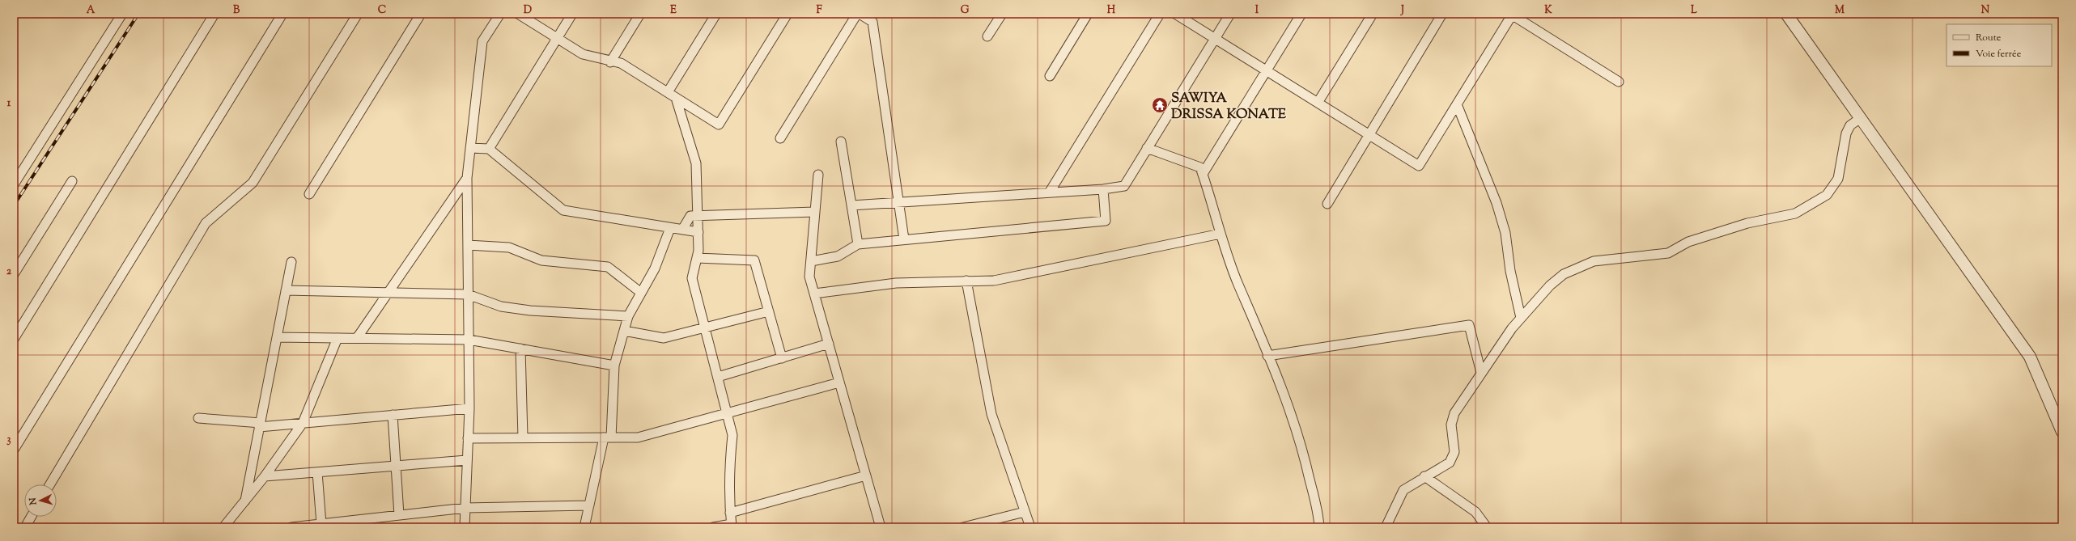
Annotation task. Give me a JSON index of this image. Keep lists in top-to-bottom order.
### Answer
{
  "places": {
    "temple": ["SAWIYA DRISSA KONATE"]
  },
  "legend": ["Route", "Voie ferrée"],
  "north": "left",
  "grid": {
    "columns": [
      "A",
      "B",
      "C",
      "D",
      "E",
      "F",
      "G",
      "H",
      "I",
      "J",
      "K",
      "L",
      "M",
      "N"
    ],
    "rows": ["1", "2", "3"]
  }
}
